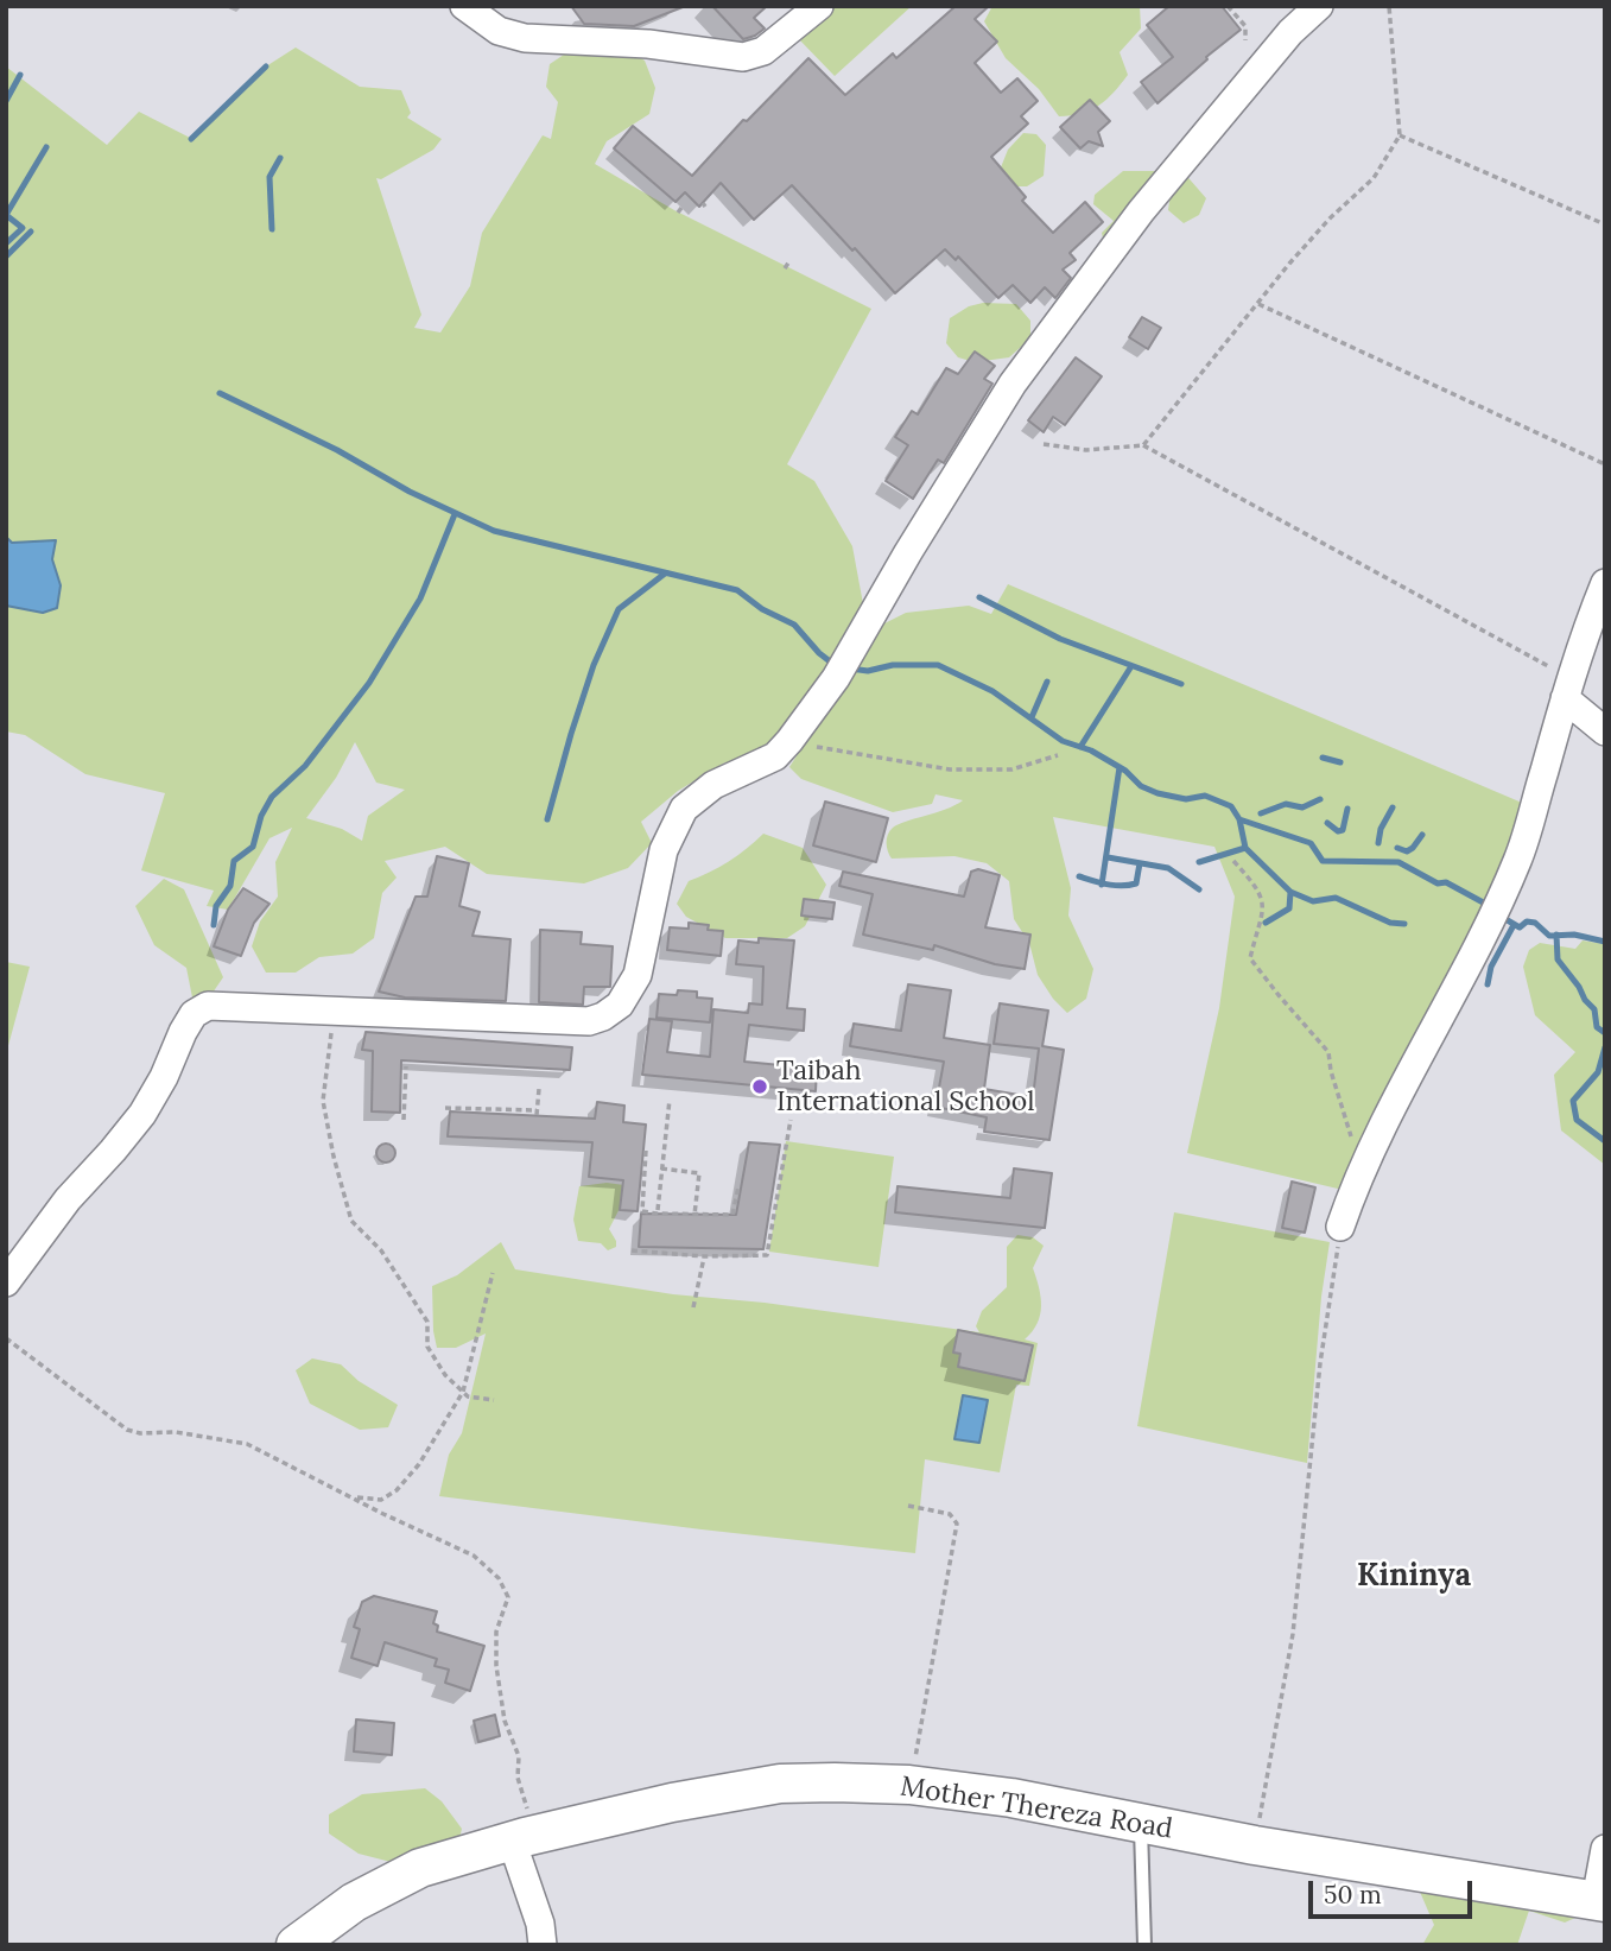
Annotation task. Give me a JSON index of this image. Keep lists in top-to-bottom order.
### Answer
{
  "streets": {
    "street": ["Mother Thereza Road"]
  },
  "districts": ["Kininya"],
  "places": ["Taibah International School"],
  "scale_bar": "50 m"
}
